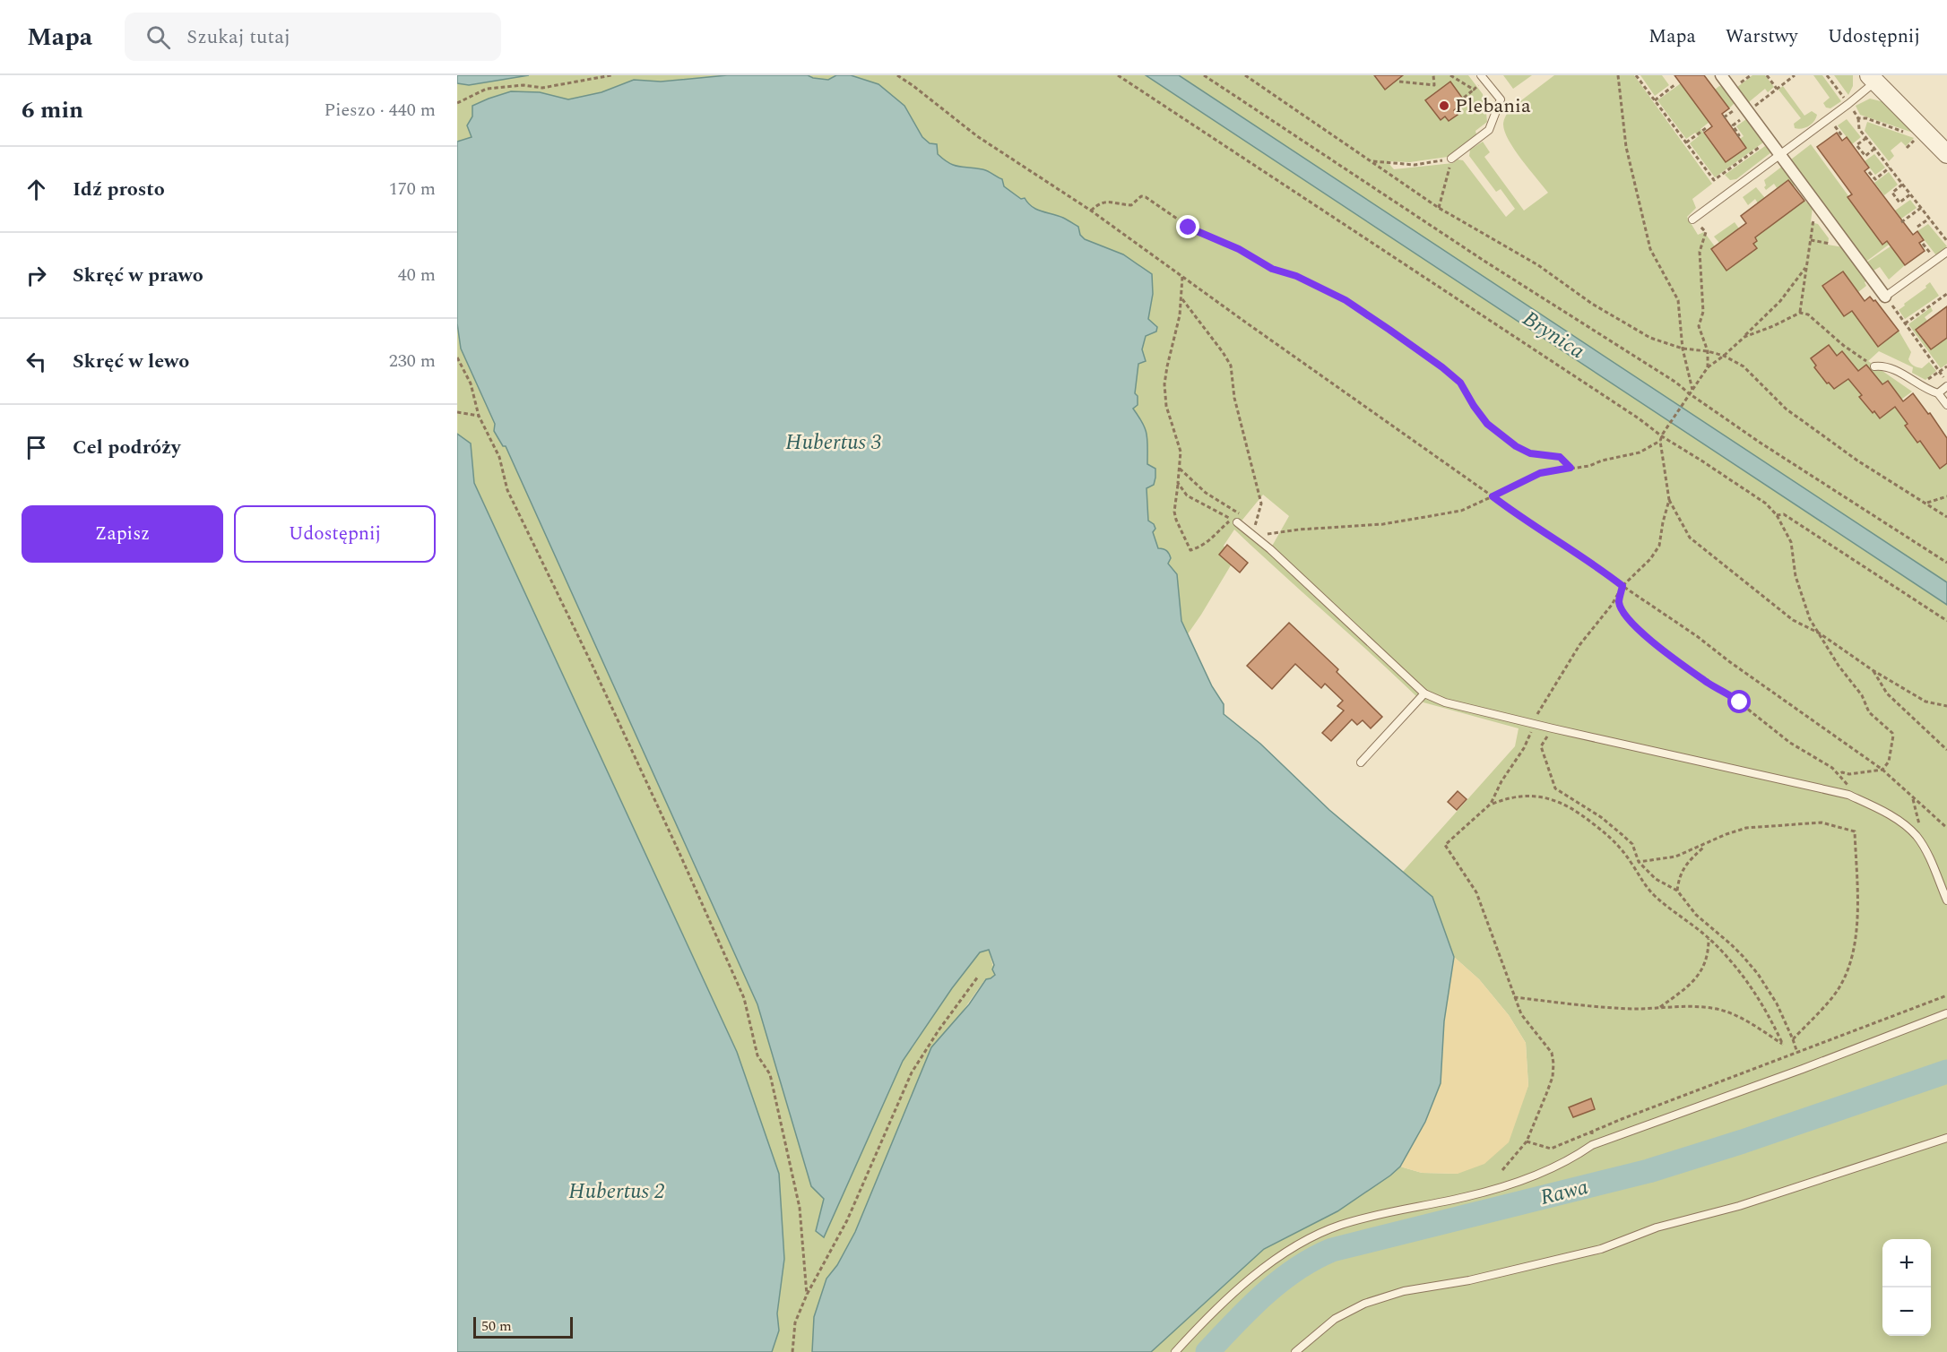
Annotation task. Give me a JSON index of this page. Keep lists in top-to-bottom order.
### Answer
{
  "water": [
    "Brynica",
    "Hubertus 3",
    "Hubertus 2",
    "Rawa"
  ],
  "places": ["Plebania"],
  "scale_bar": "50 m",
  "page": {
    "header": "Mapa",
    "search": "Szukaj tutaj",
    "nav": ["Mapa", "Warstwy", "Udostępnij"],
    "heading": ["6 min", "Pieszo · 440 m"],
    "list": [
      ["Idź prosto", "170 m"],
      ["Skręć w prawo", "40 m"],
      ["Skręć w lewo", "230 m"],
      "Cel podróży"
    ],
    "buttons": ["Zapisz", "Udostępnij"],
    "map_buttons": ["+", "−"],
    "scale": "50 m"
  }
}
